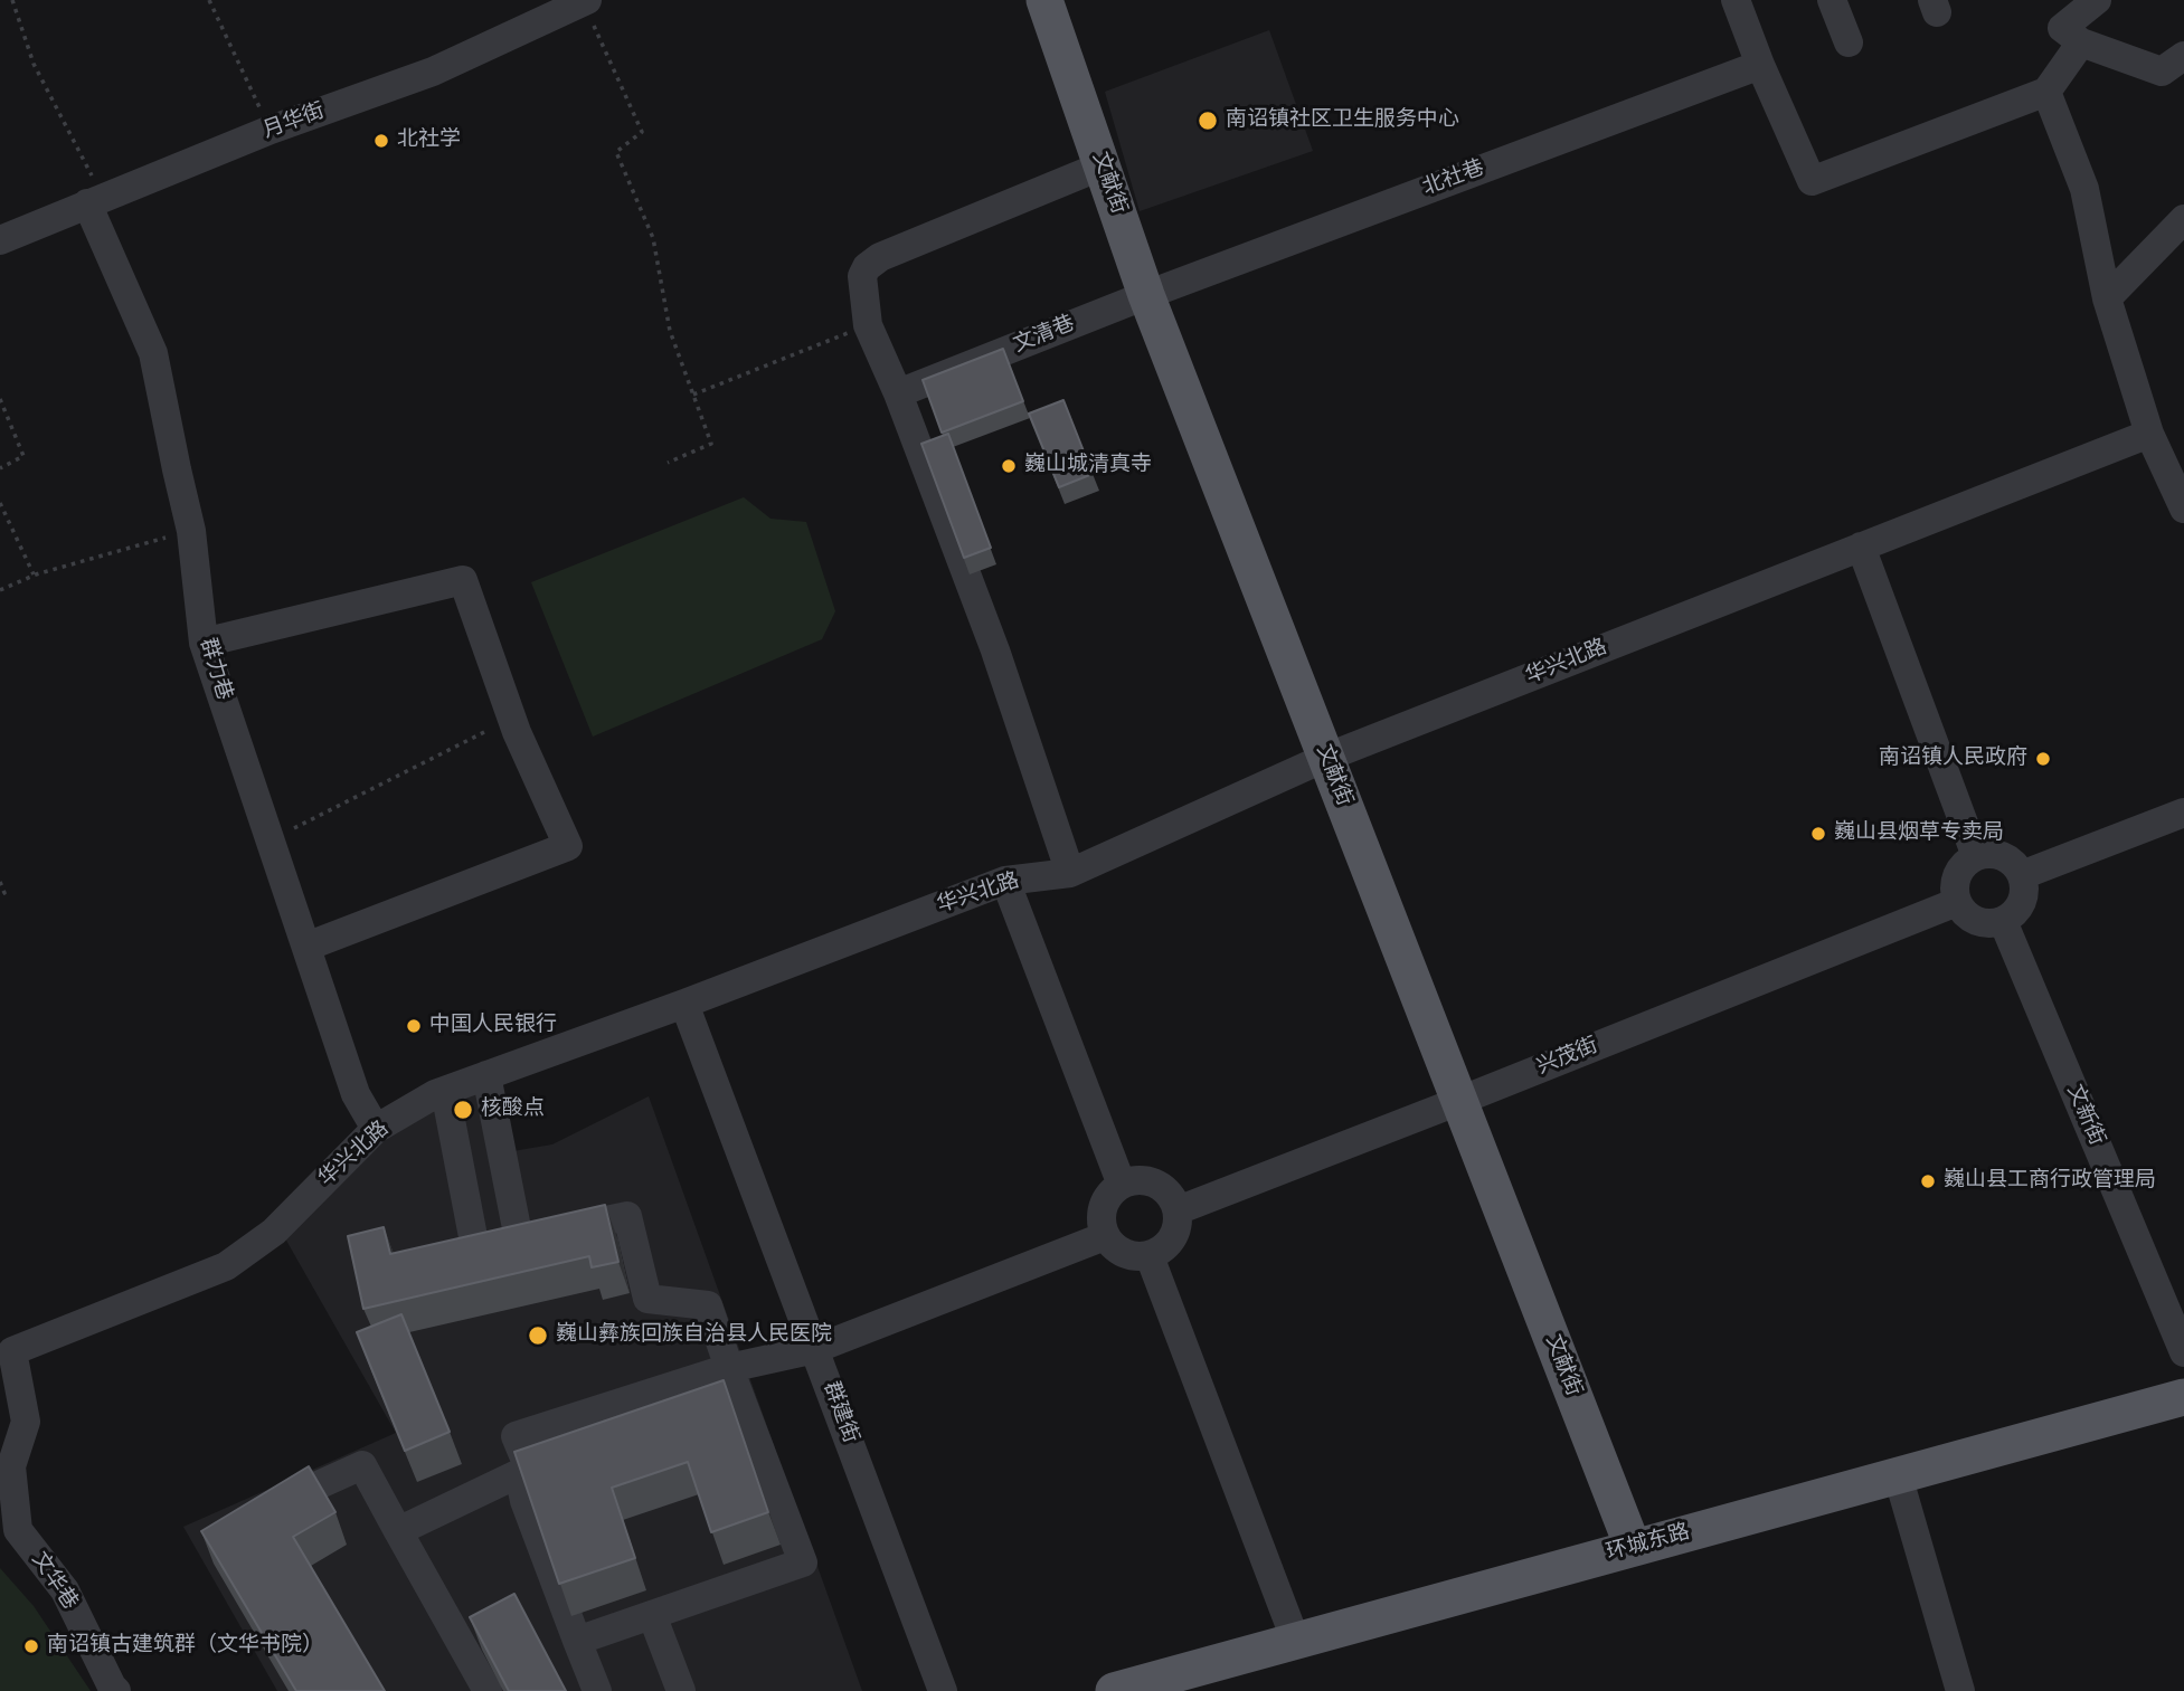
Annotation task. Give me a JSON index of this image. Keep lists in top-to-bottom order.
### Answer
{
  "streets": {
    "main road": ["文献街", "环城东路"],
    "street": [
      "月华街",
      "北社巷",
      "文清巷",
      "华兴北路",
      "群力巷",
      "兴茂街",
      "文新街",
      "群建街",
      "文华巷"
    ]
  },
  "crossings": [
    ["月华街", "群力巷"],
    ["北社巷", "文献街"],
    ["北社巷", "文清巷"],
    ["文献街", "文清巷"],
    ["文献街", "华兴北路"],
    ["文献街", "兴茂街"],
    ["文献街", "环城东路"],
    ["华兴北路", "群力巷"],
    ["华兴北路", "群建街"],
    ["华兴北路", "文华巷"],
    ["兴茂街", "文新街"]
  ],
  "places": [
    "南诏镇社区卫生服务中心",
    "北社学",
    "巍山城清真寺",
    "南诏镇人民政府",
    "巍山县烟草专卖局",
    "中国人民银行",
    "核酸点",
    "巍山县工商行政管理局",
    "巍山彝族回族自治县人民医院",
    "南诏镇古建筑群（文华书院）"
  ]
}
